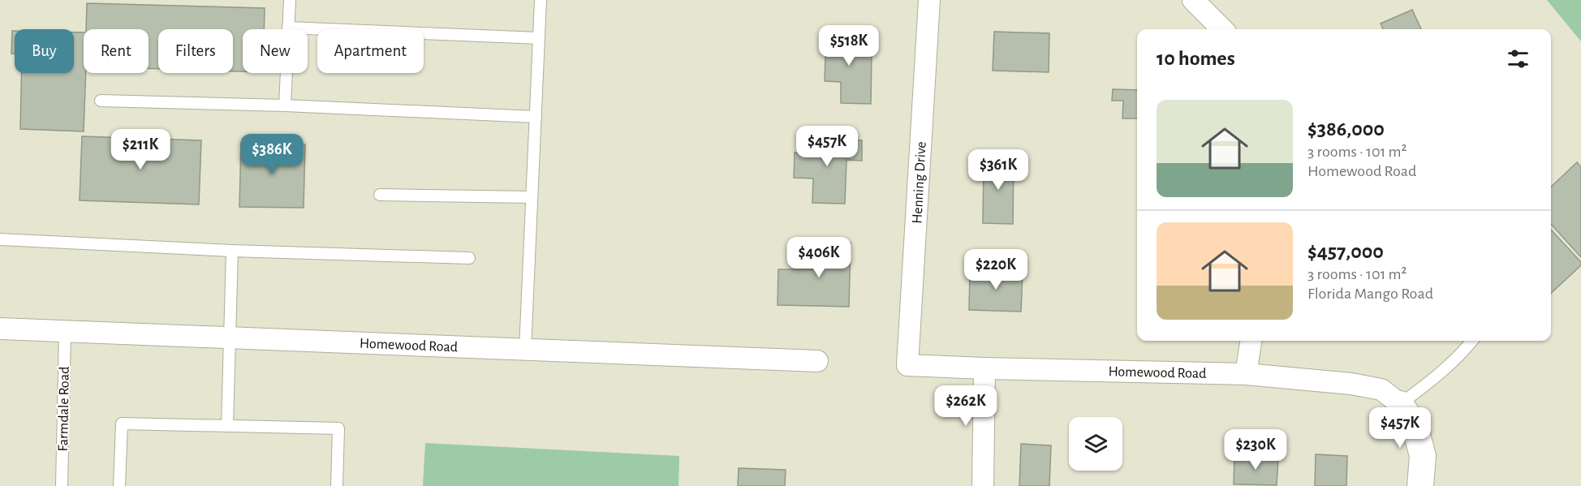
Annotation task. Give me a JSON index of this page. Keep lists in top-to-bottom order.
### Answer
{
  "streets": {
    "street": ["Henning Drive", "Homewood Road"],
    "lane": ["Farmdale Road"]
  },
  "crossings": [
    ["Henning Drive", "Homewood Road"],
    ["Homewood Road", "Farmdale Road"]
  ],
  "page": {
    "price": [
      "$518K",
      "$457K",
      "$211K",
      "$386K",
      "$361K",
      "$406K",
      "$220K",
      "$262K",
      "$457K",
      "$230K"
    ],
    "chip": [
      "Buy",
      "Rent",
      "Filters",
      "New",
      "Apartment"
    ],
    "heading": "10 homes",
    "list": [
      {
        "name": "$386,000",
        "note": "3 rooms · 101 m² · Homewood Road"
      },
      {
        "name": "$457,000",
        "note": "3 rooms · 101 m² · Florida Mango Road"
      }
    ]
  }
}
